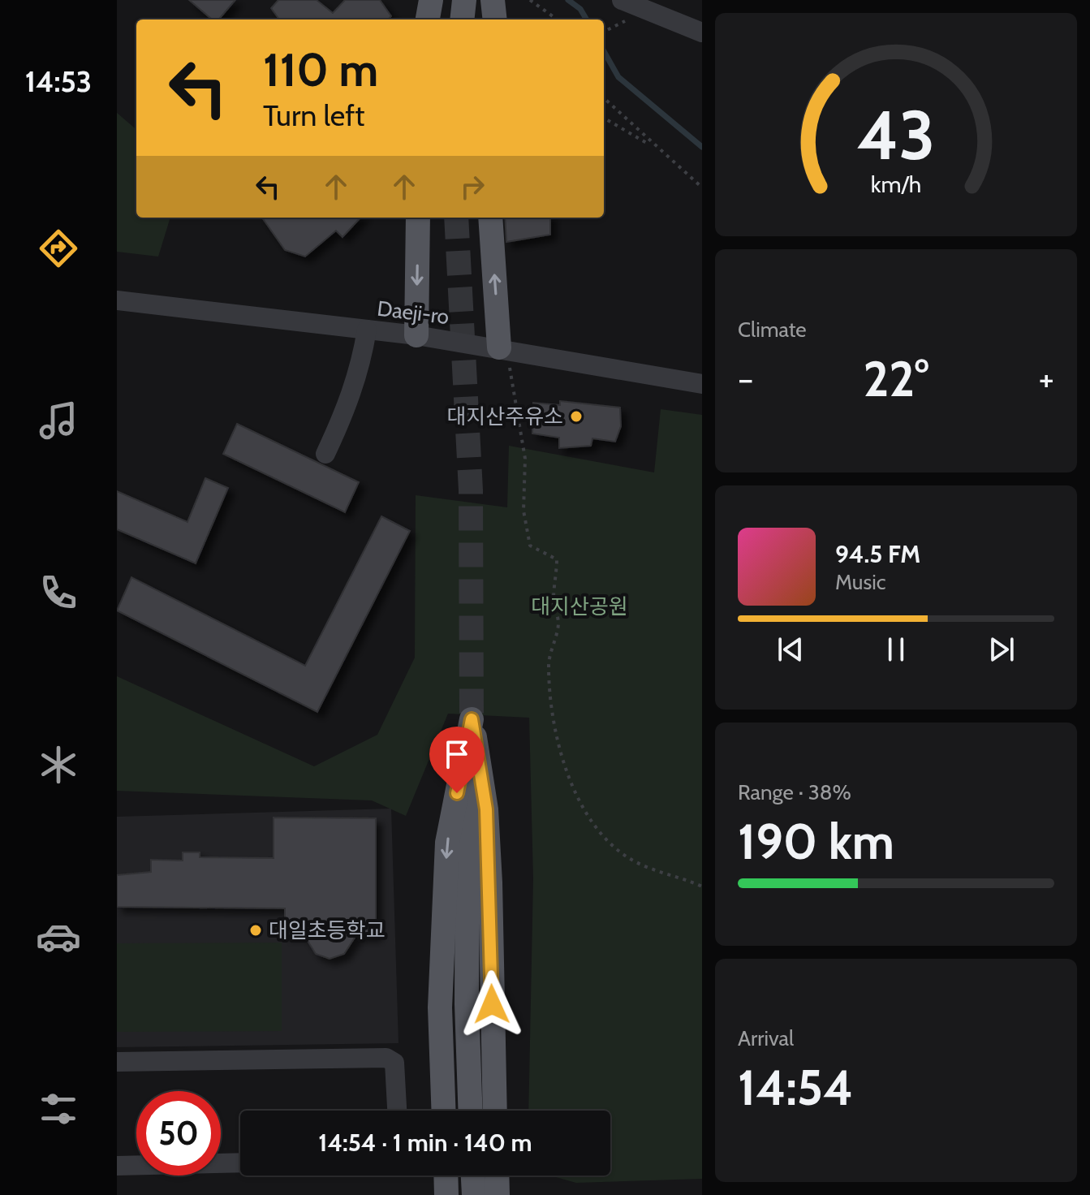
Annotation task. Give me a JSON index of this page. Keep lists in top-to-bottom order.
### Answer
{
  "streets": {
    "street": ["Daeji-ro"]
  },
  "parks": ["대지산공원"],
  "places": ["대지산주유소", "대일초등학교"],
  "page": {
    "tabs": "14:53",
    "turn": ["110 m", "Turn left"],
    "tile": [
      "Climate",
      ["Range · 38%", "190 km"],
      ["Arrival", "14:54"]
    ],
    "heat": ["−", "22°", "+"],
    "song": ["94.5 FM", "Music"],
    "limit": "50",
    "trip": "14:54 · 1 min · 140 m",
    "gauge": ["43", "km/h"]
  }
}
